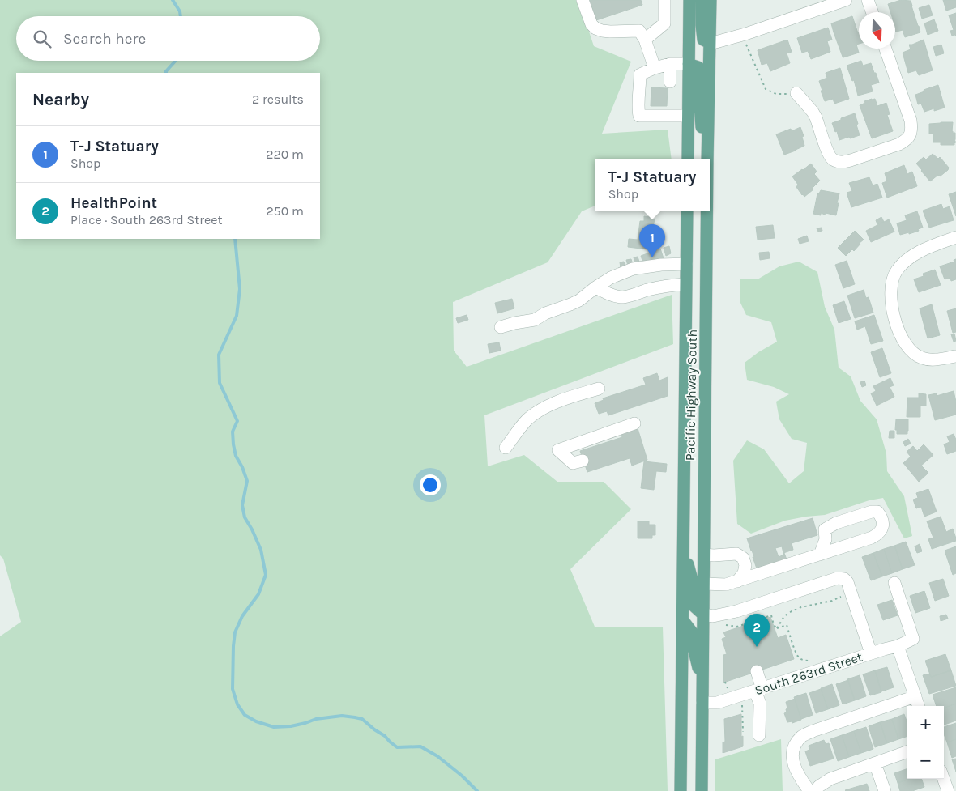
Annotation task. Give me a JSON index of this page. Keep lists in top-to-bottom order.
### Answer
{
  "streets": {
    "main road": ["Pacific Highway South"],
    "street": ["South 263rd Street"]
  },
  "crossings": [
    ["Pacific Highway South", "South 263rd Street"]
  ],
  "north": "bottom",
  "page": {
    "search": "Search here",
    "heading": ["Nearby", "2 results"],
    "list": [
      {
        "mark": "1",
        "name": "T-J Statuary",
        "note": "Shop",
        "value": "220 m"
      },
      {
        "mark": "2",
        "name": "HealthPoint",
        "note": "Place · South 263rd Street",
        "value": "250 m"
      }
    ],
    "popup": ["T-J Statuary", "Shop"],
    "pins": ["1", "2"],
    "map_buttons": ["+", "−"]
  }
}
